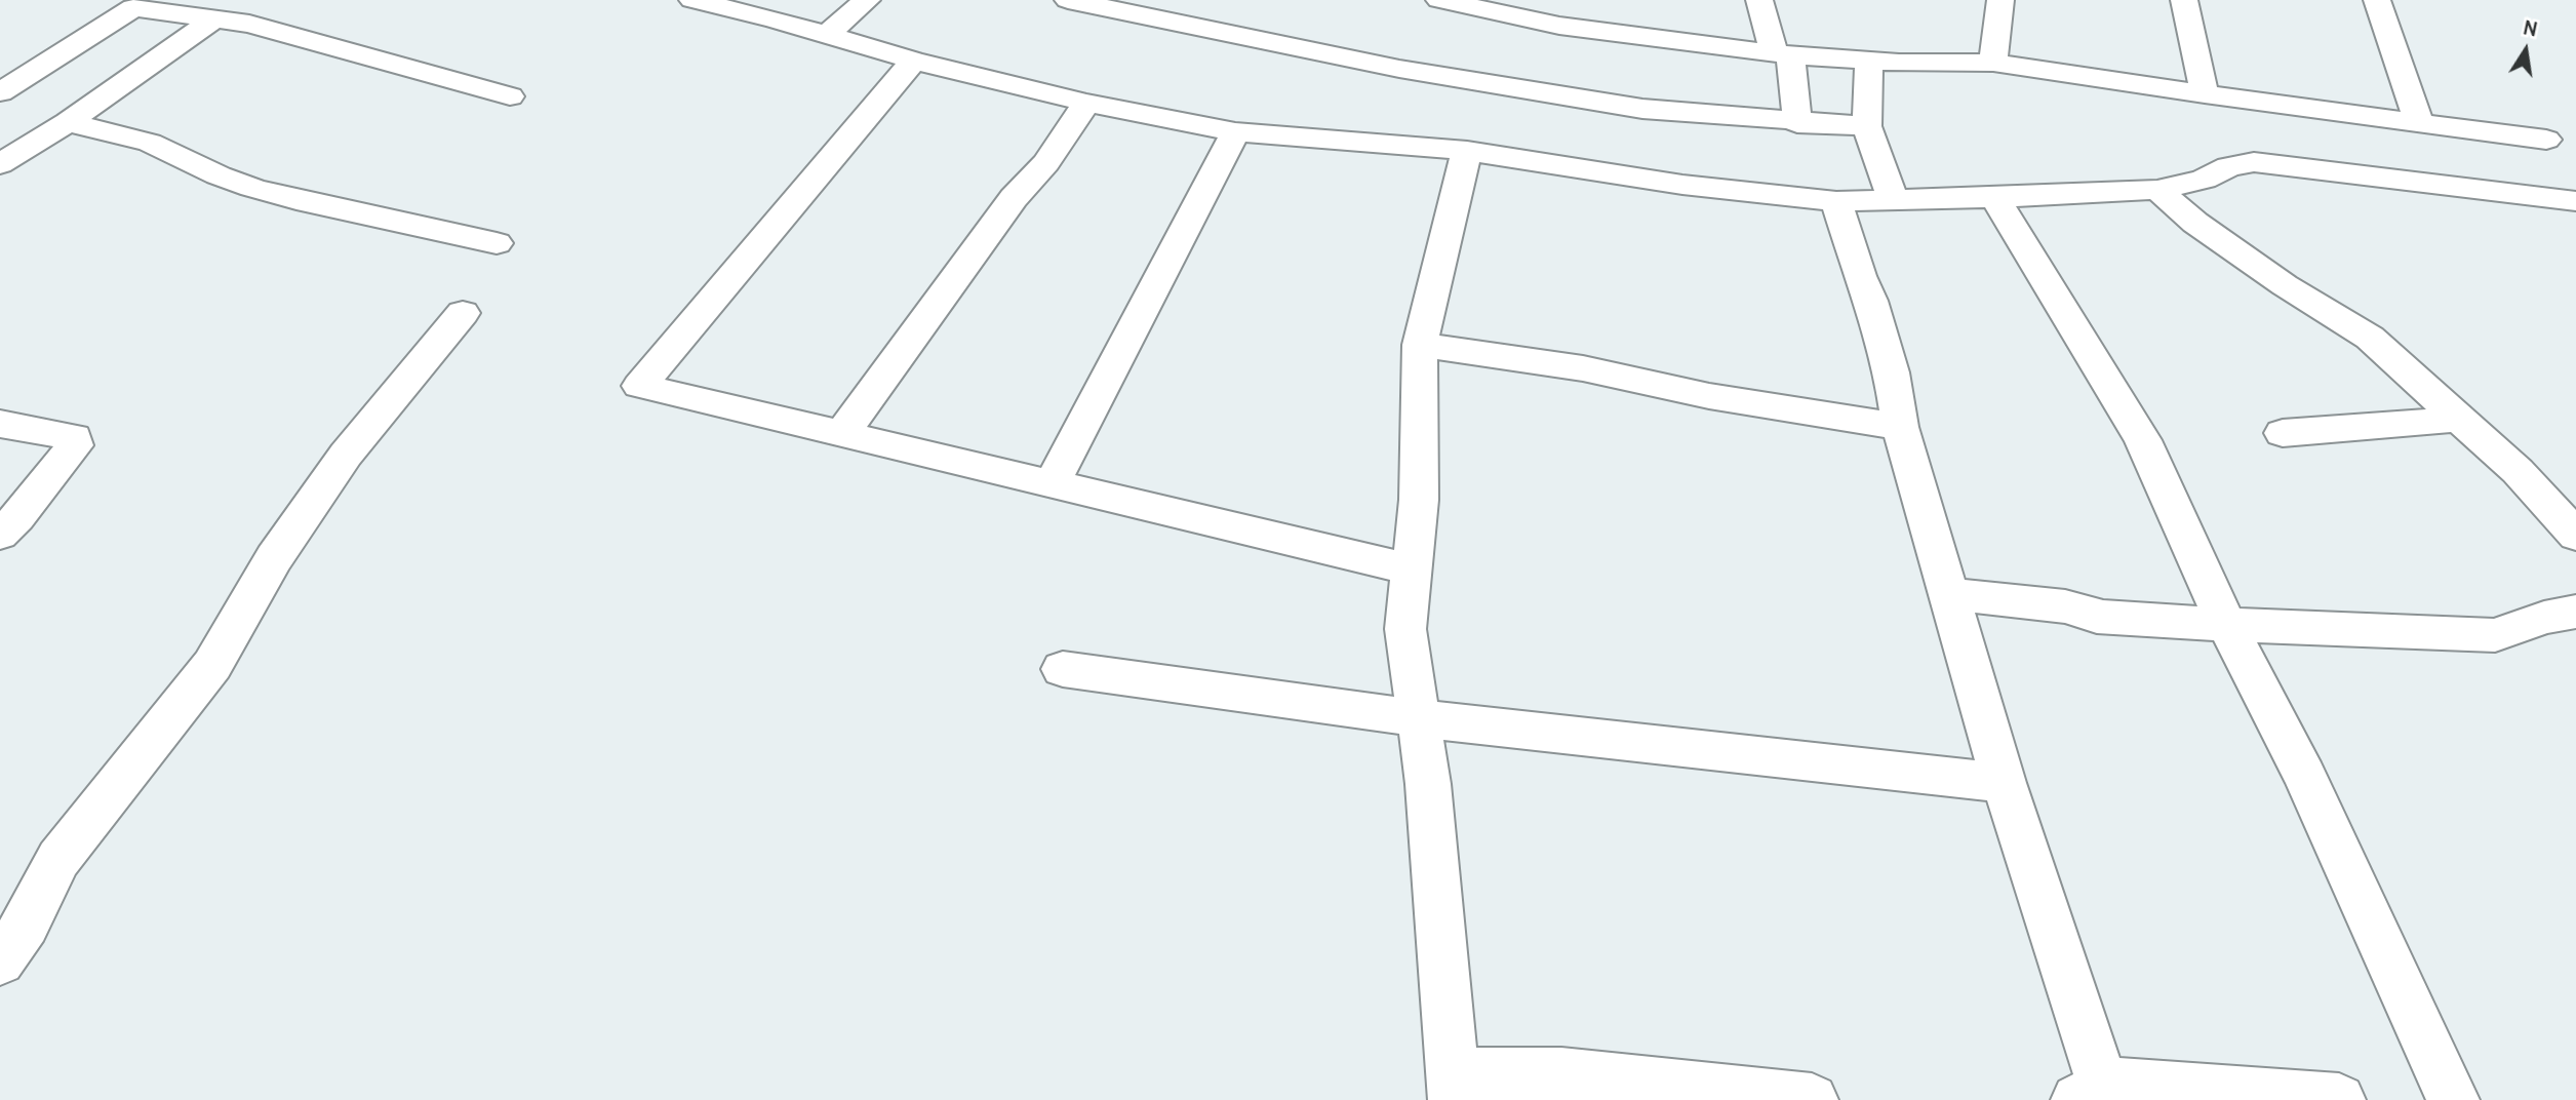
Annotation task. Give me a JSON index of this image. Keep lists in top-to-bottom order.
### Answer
{
  "north": "top"
}
